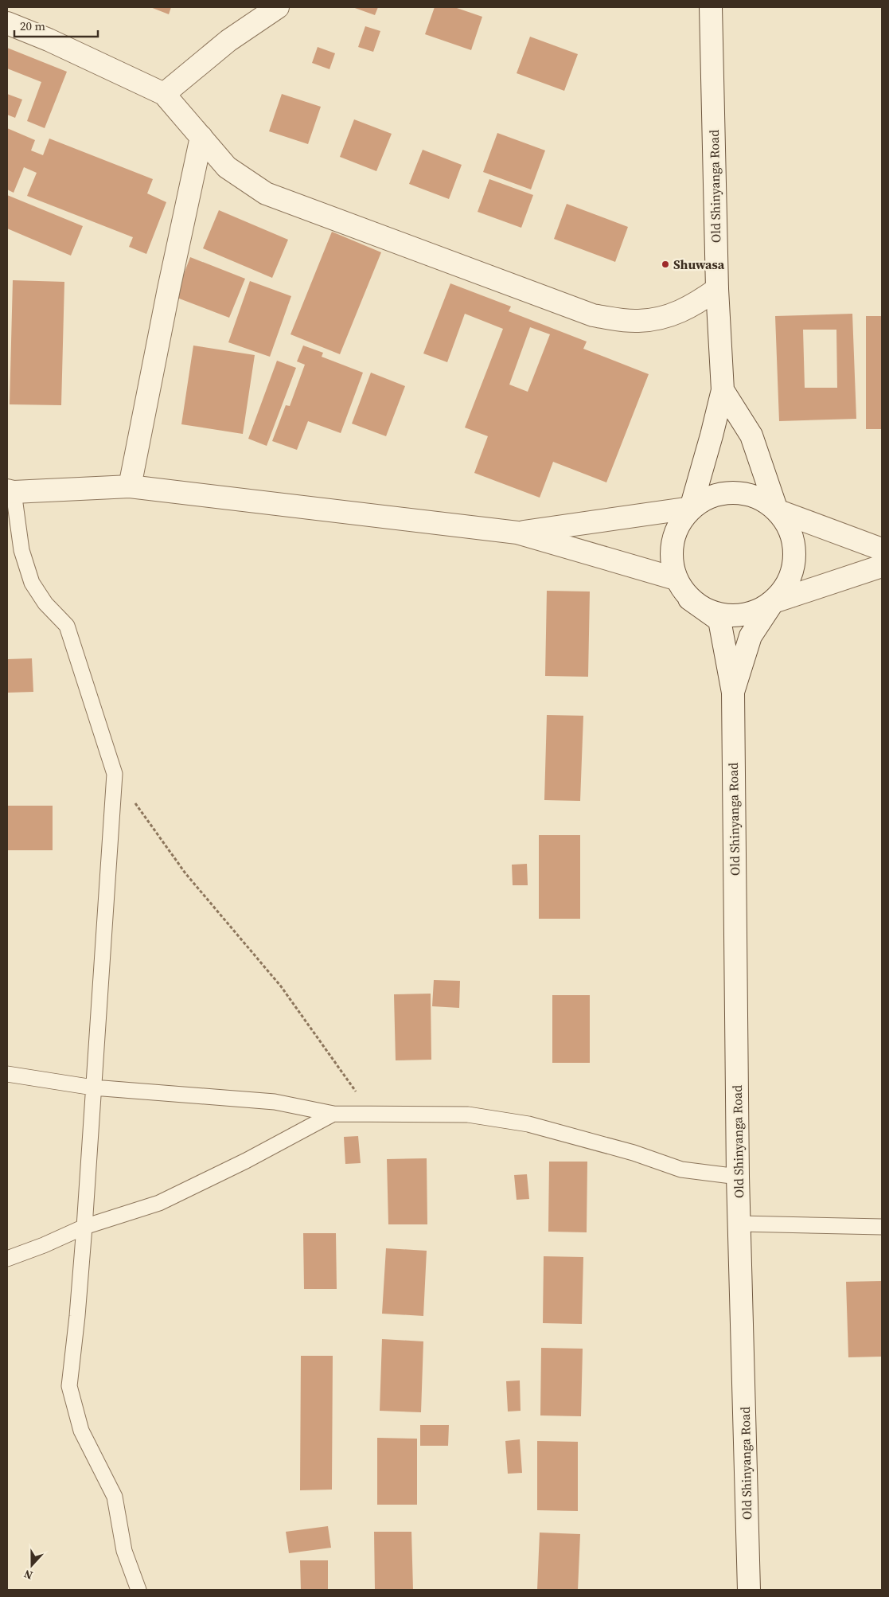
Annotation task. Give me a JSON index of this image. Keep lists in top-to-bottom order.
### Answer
{
  "streets": {
    "street": ["Old Shinyanga Road"]
  },
  "places": ["Shuwasa"],
  "scale_bar": "20 m",
  "north": "bottom"
}
